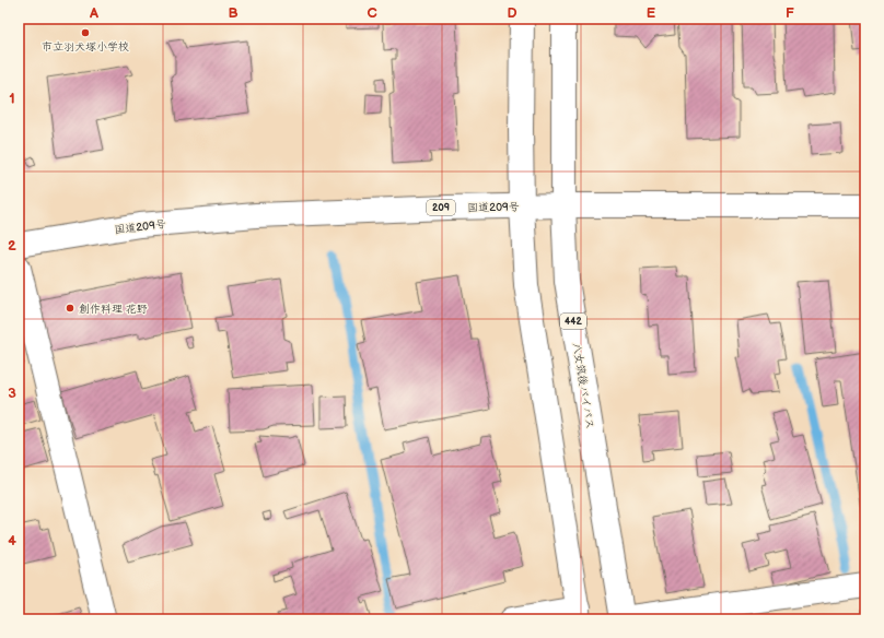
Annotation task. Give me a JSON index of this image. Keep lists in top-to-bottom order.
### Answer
{
  "streets": {
    "main road": [
      "国道209号",
      "209",
      "442",
      "八女筑後バイパス"
    ]
  },
  "crossings": [
    ["国道209号", "八女筑後バイパス"]
  ],
  "places": ["市立羽犬塚小学校", "創作料理 花野"],
  "grid": {
    "columns": [
      "A",
      "B",
      "C",
      "D",
      "E",
      "F"
    ],
    "rows": [
      "1",
      "2",
      "3",
      "4"
    ]
  }
}
